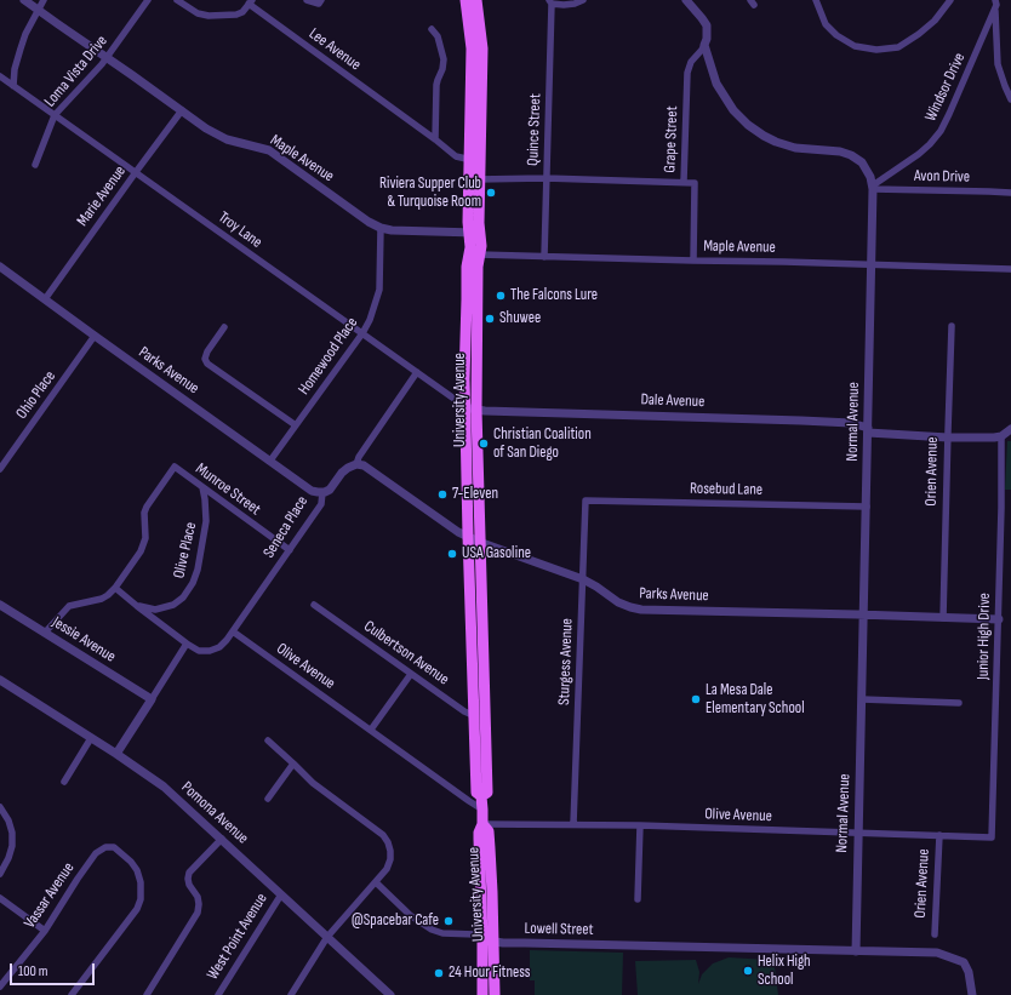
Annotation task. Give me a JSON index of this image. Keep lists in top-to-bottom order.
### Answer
{
  "streets": {
    "main road": ["University Avenue"],
    "street": [
      "Lee Avenue",
      "Loma Vista Drive",
      "Windsor Drive",
      "Quince Street",
      "Grape Street",
      "Maple Avenue",
      "Avon Drive",
      "Marie Avenue",
      "Troy Lane",
      "Homewood Place",
      "Parks Avenue",
      "Ohio Place",
      "Dale Avenue",
      "Normal Avenue",
      "Orien Avenue",
      "Munroe Street",
      "Rosebud Lane",
      "Seneca Place",
      "Olive Place",
      "Junior High Drive",
      "Jessie Avenue",
      "Culbertson Avenue",
      "Sturgess Avenue",
      "Olive Avenue",
      "Pomona Avenue",
      "Vassar Avenue",
      "Lowell Street",
      "West Point Avenue"
    ]
  },
  "crossings": [
    ["Lee Avenue", "University Avenue"],
    ["Loma Vista Drive", "Maple Avenue"],
    ["Loma Vista Drive", "Troy Lane"],
    ["Windsor Drive", "Avon Drive"],
    ["Windsor Drive", "Normal Avenue"],
    ["Quince Street", "Maple Avenue"],
    ["Grape Street", "Maple Avenue"],
    ["Grape Street", "Normal Avenue"],
    ["Maple Avenue", "Marie Avenue"],
    ["Maple Avenue", "Homewood Place"],
    ["Maple Avenue", "University Avenue"],
    ["Maple Avenue", "Normal Avenue"],
    ["Avon Drive", "Normal Avenue"],
    ["Marie Avenue", "Troy Lane"],
    ["Marie Avenue", "Parks Avenue"],
    ["Troy Lane", "Homewood Place"],
    ["Troy Lane", "University Avenue"],
    ["Troy Lane", "Dale Avenue"],
    ["Troy Lane", "Seneca Place"],
    ["Homewood Place", "Parks Avenue"],
    ["Parks Avenue", "Ohio Place"],
    ["Parks Avenue", "University Avenue"],
    ["Parks Avenue", "Normal Avenue"],
    ["Parks Avenue", "Orien Avenue"],
    ["Parks Avenue", "Seneca Place"],
    ["Parks Avenue", "Junior High Drive"],
    ["Parks Avenue", "Sturgess Avenue"],
    ["University Avenue", "Dale Avenue"],
    ["University Avenue", "Culbertson Avenue"],
    ["University Avenue", "Olive Avenue"],
    ["University Avenue", "Lowell Street"],
    ["Dale Avenue", "Normal Avenue"],
    ["Dale Avenue", "Orien Avenue"],
    ["Dale Avenue", "Junior High Drive"],
    ["Normal Avenue", "Rosebud Lane"],
    ["Normal Avenue", "Olive Avenue"],
    ["Normal Avenue", "Lowell Street"],
    ["Orien Avenue", "Olive Avenue"],
    ["Munroe Street", "Seneca Place"],
    ["Munroe Street", "Olive Place"],
    ["Rosebud Lane", "Sturgess Avenue"],
    ["Seneca Place", "Olive Avenue"],
    ["Junior High Drive", "Olive Avenue"],
    ["Sturgess Avenue", "Olive Avenue"],
    ["Pomona Avenue", "West Point Avenue"]
  ],
  "places": [
    "Riviera Supper Club & Turquoise Room",
    "The Falcons Lure",
    "Shuwee",
    "Christian Coalition of San Diego",
    "7-Eleven",
    "USA Gasoline",
    "La Mesa Dale Elementary School",
    "@Spacebar Cafe",
    "Helix High School",
    "24 Hour Fitness"
  ],
  "scale_bar": "100 m"
}
